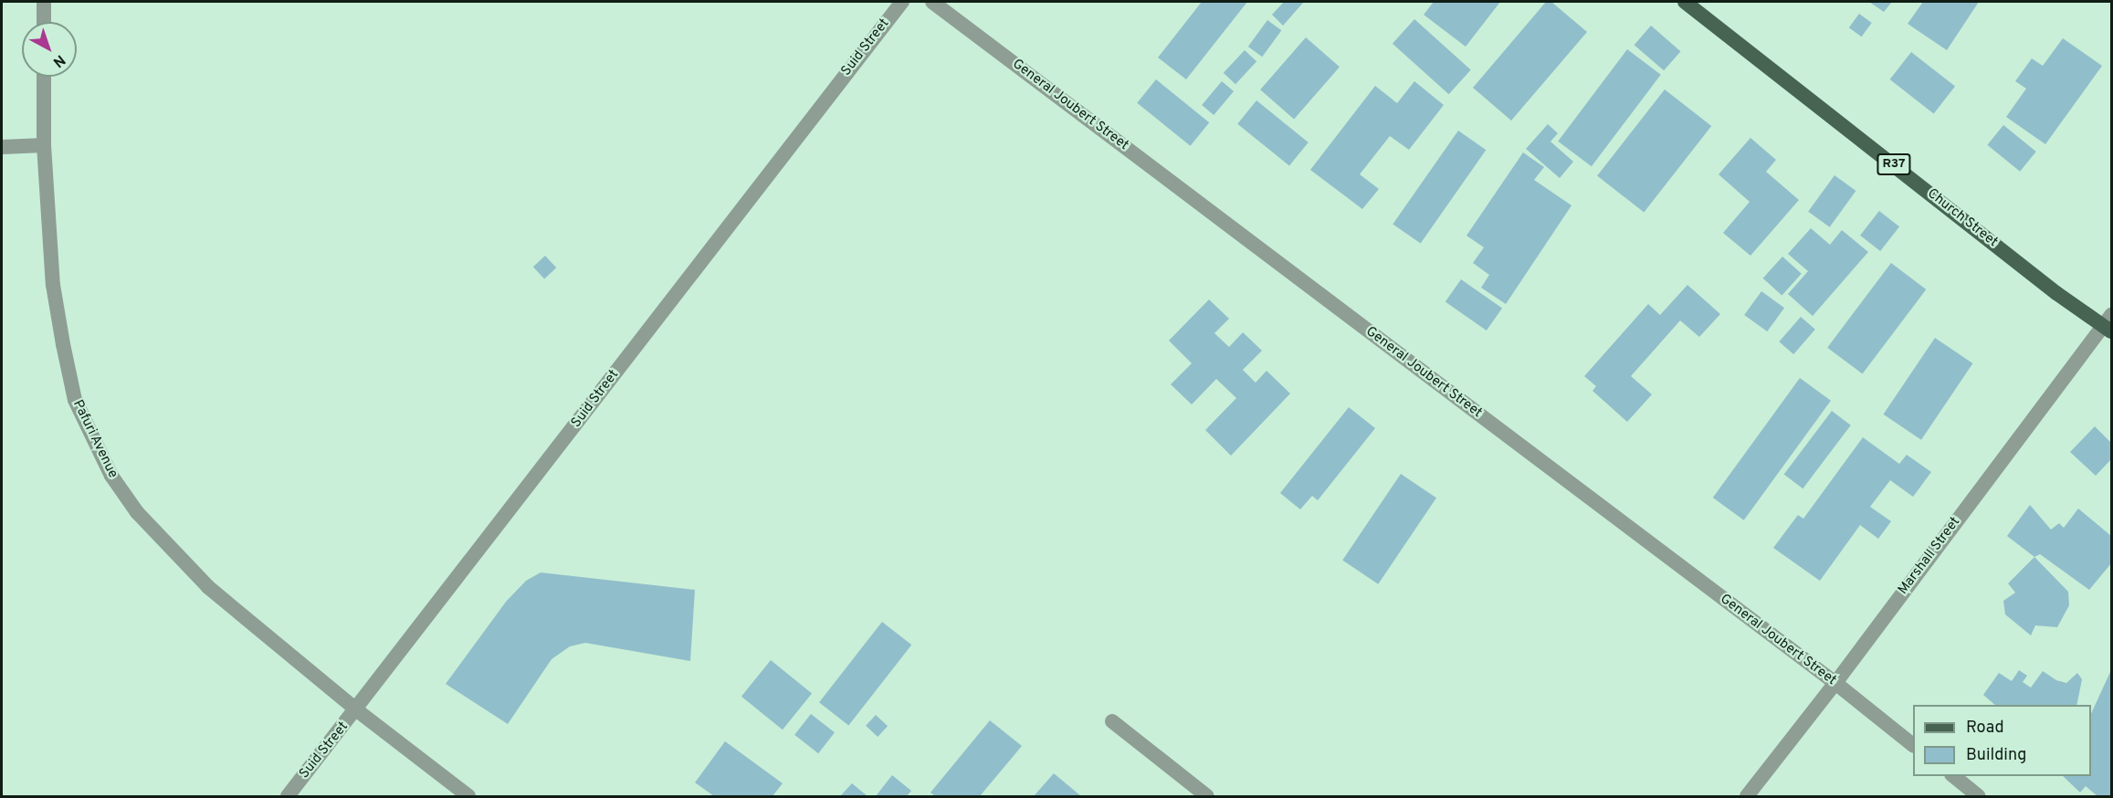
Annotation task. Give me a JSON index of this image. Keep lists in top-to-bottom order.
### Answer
{
  "streets": {
    "main road": ["R37", "Church Street"],
    "street": [
      "Suid Street",
      "General Joubert Street",
      "Pafuri Avenue",
      "Marshall Street"
    ]
  },
  "crossings": [
    ["Suid Street", "Pafuri Avenue"],
    ["General Joubert Street", "Marshall Street"],
    ["Church Street", "Marshall Street"]
  ],
  "legend": ["Road", "Building"],
  "north": "bottom right"
}
